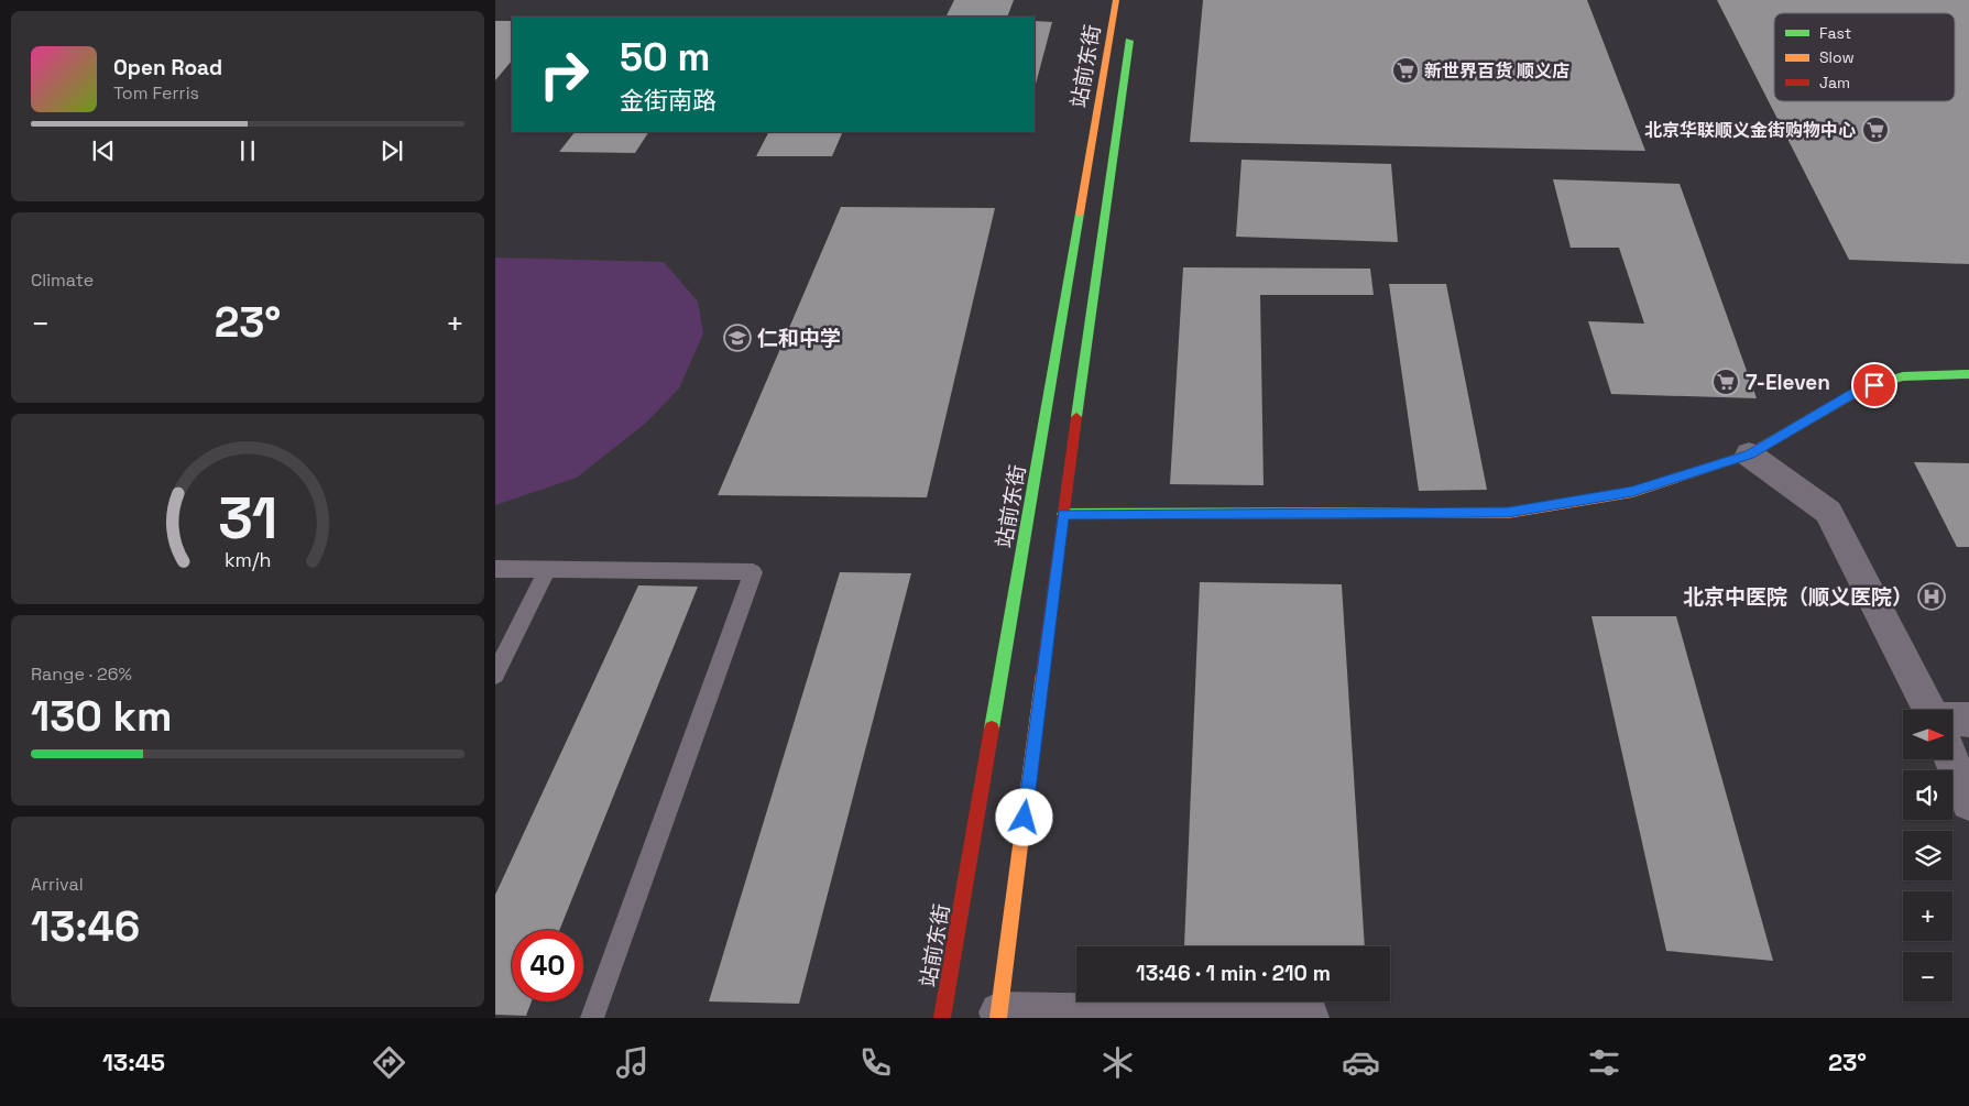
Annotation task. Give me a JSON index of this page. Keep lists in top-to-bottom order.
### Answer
{
  "streets": {
    "street": ["站前东街"]
  },
  "places": {
    "supermarket": ["新世界百货 顺义店", "北京华联顺义金街购物中心", "7-Eleven"],
    "school or university": ["仁和中学"],
    "hospital": ["北京中医院（顺义医院）"]
  },
  "legend": ["Fast", "Slow", "Jam"],
  "north": "right",
  "page": {
    "turn": ["50 m", "金街南路"],
    "song": ["Open Road", "Tom Ferris"],
    "tile": [
      "Climate",
      ["Range · 26%", "130 km"],
      ["Arrival", "13:46"]
    ],
    "heat": ["−", "23°", "+"],
    "map_buttons": ["+", "−"],
    "limit": "40",
    "trip": "13:46 · 1 min · 210 m",
    "tabs": ["13:45", "23°"],
    "gauge": ["31", "km/h"]
  }
}
